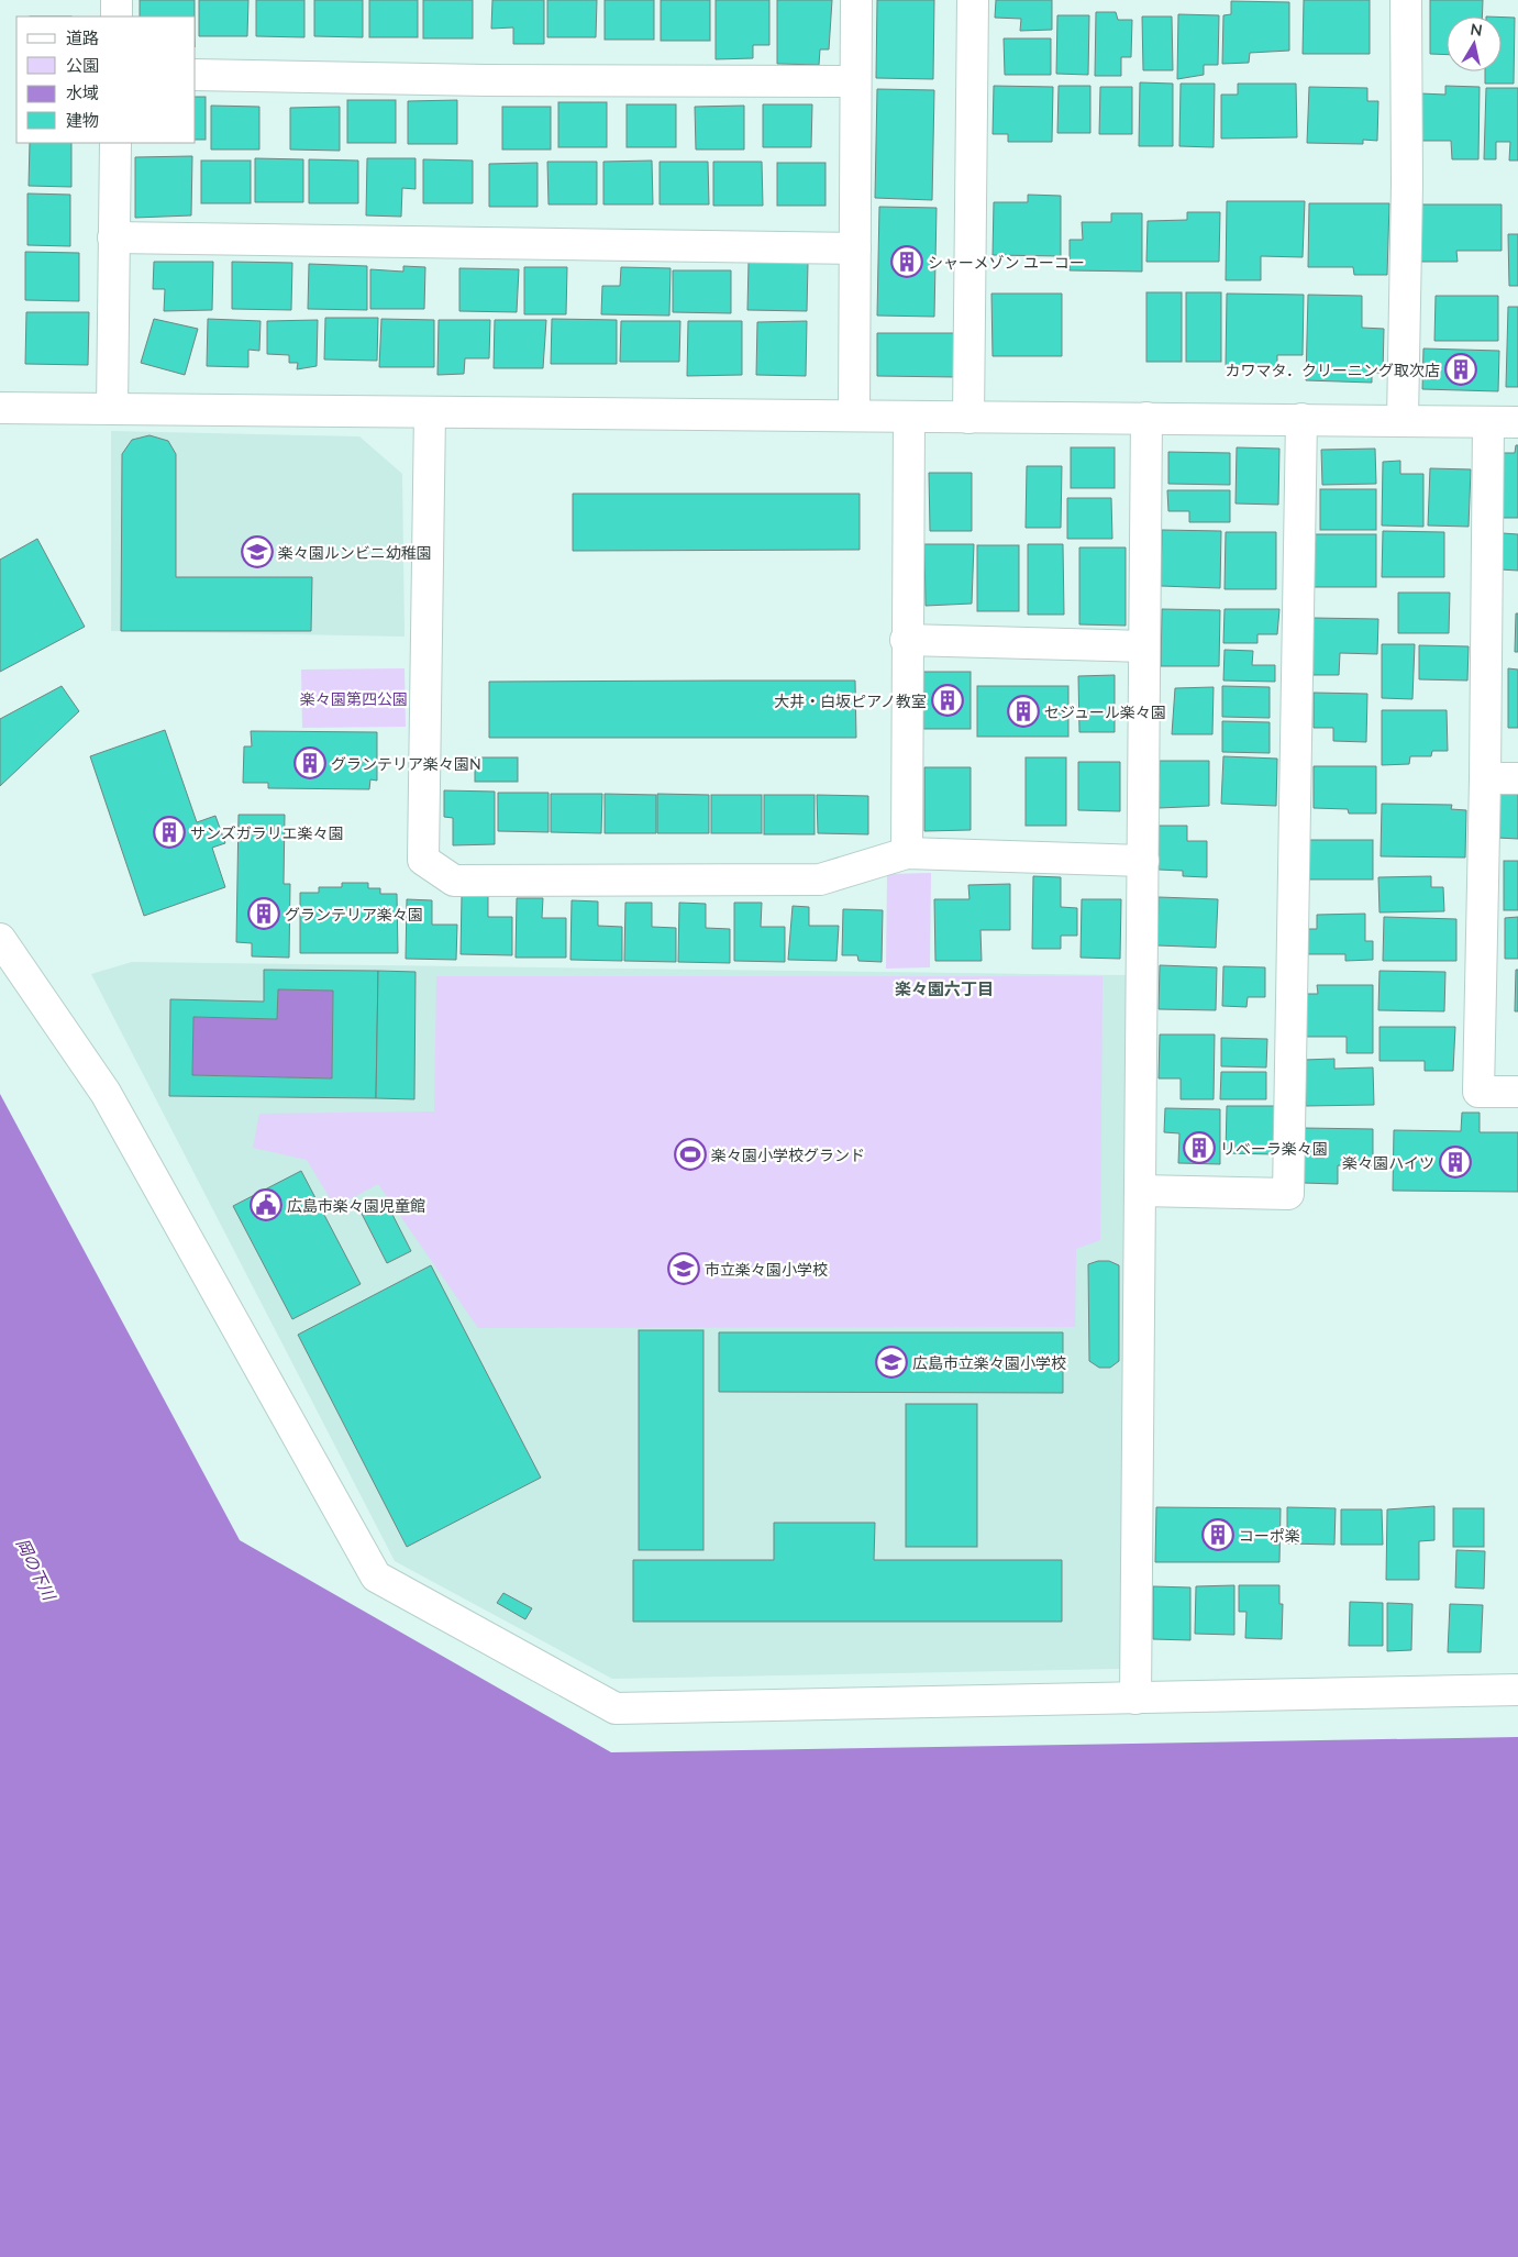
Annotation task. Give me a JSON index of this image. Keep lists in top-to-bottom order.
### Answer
{
  "districts": ["楽々園六丁目"],
  "water": ["岡の下川"],
  "parks": ["楽々園第四公園"],
  "places": {
    "building": [
      "シャーメゾン ユーコー",
      "カワマタ．クリーニング取次店",
      "大井・白坂ピアノ教室",
      "セジュール楽々園",
      "グランテリア楽々園N",
      "サンズガラリエ楽々園",
      "グランテリア楽々園",
      "リベーラ楽々園",
      "楽々園ハイツ",
      "コーポ楽"
    ],
    "school or university": ["楽々園ルンビニ幼稚園", "市立楽々園小学校", "広島市立楽々園小学校"],
    "sports": ["楽々園小学校グランド"],
    "public building": ["広島市楽々園児童館"]
  },
  "legend": [
    "道路",
    "公園",
    "水域",
    "建物"
  ],
  "north": "top"
}
